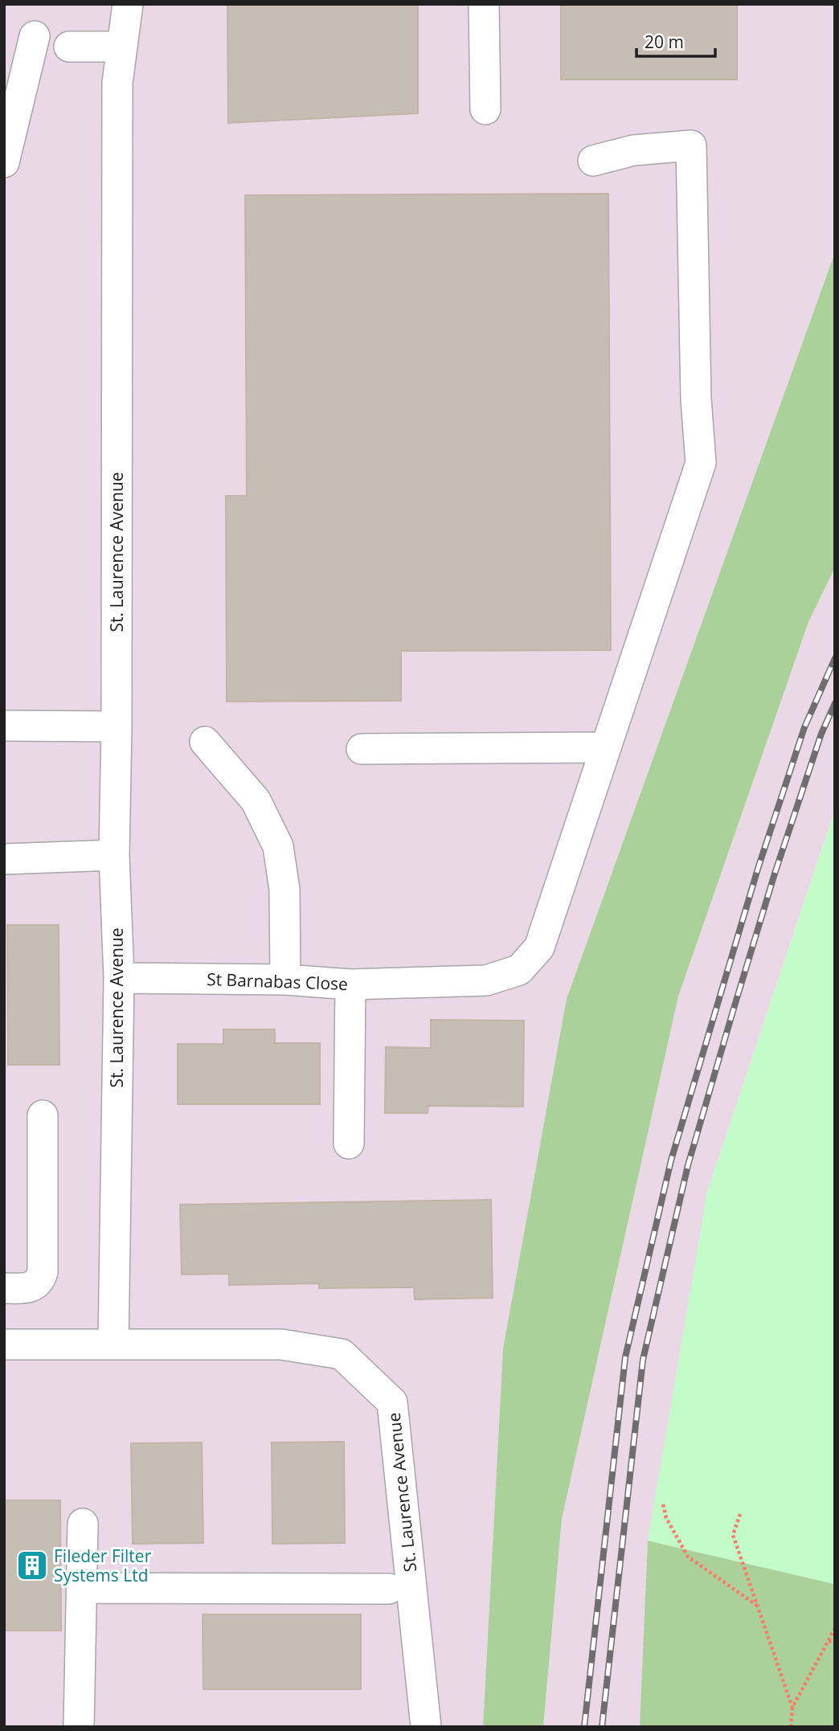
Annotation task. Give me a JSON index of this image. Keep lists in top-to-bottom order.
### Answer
{
  "streets": {
    "street": ["St. Laurence Avenue", "St Barnabas Close"]
  },
  "crossings": [
    ["St. Laurence Avenue", "St Barnabas Close"]
  ],
  "places": {
    "building": ["Fileder Filter Systems Ltd"]
  },
  "scale_bar": "20 m"
}
